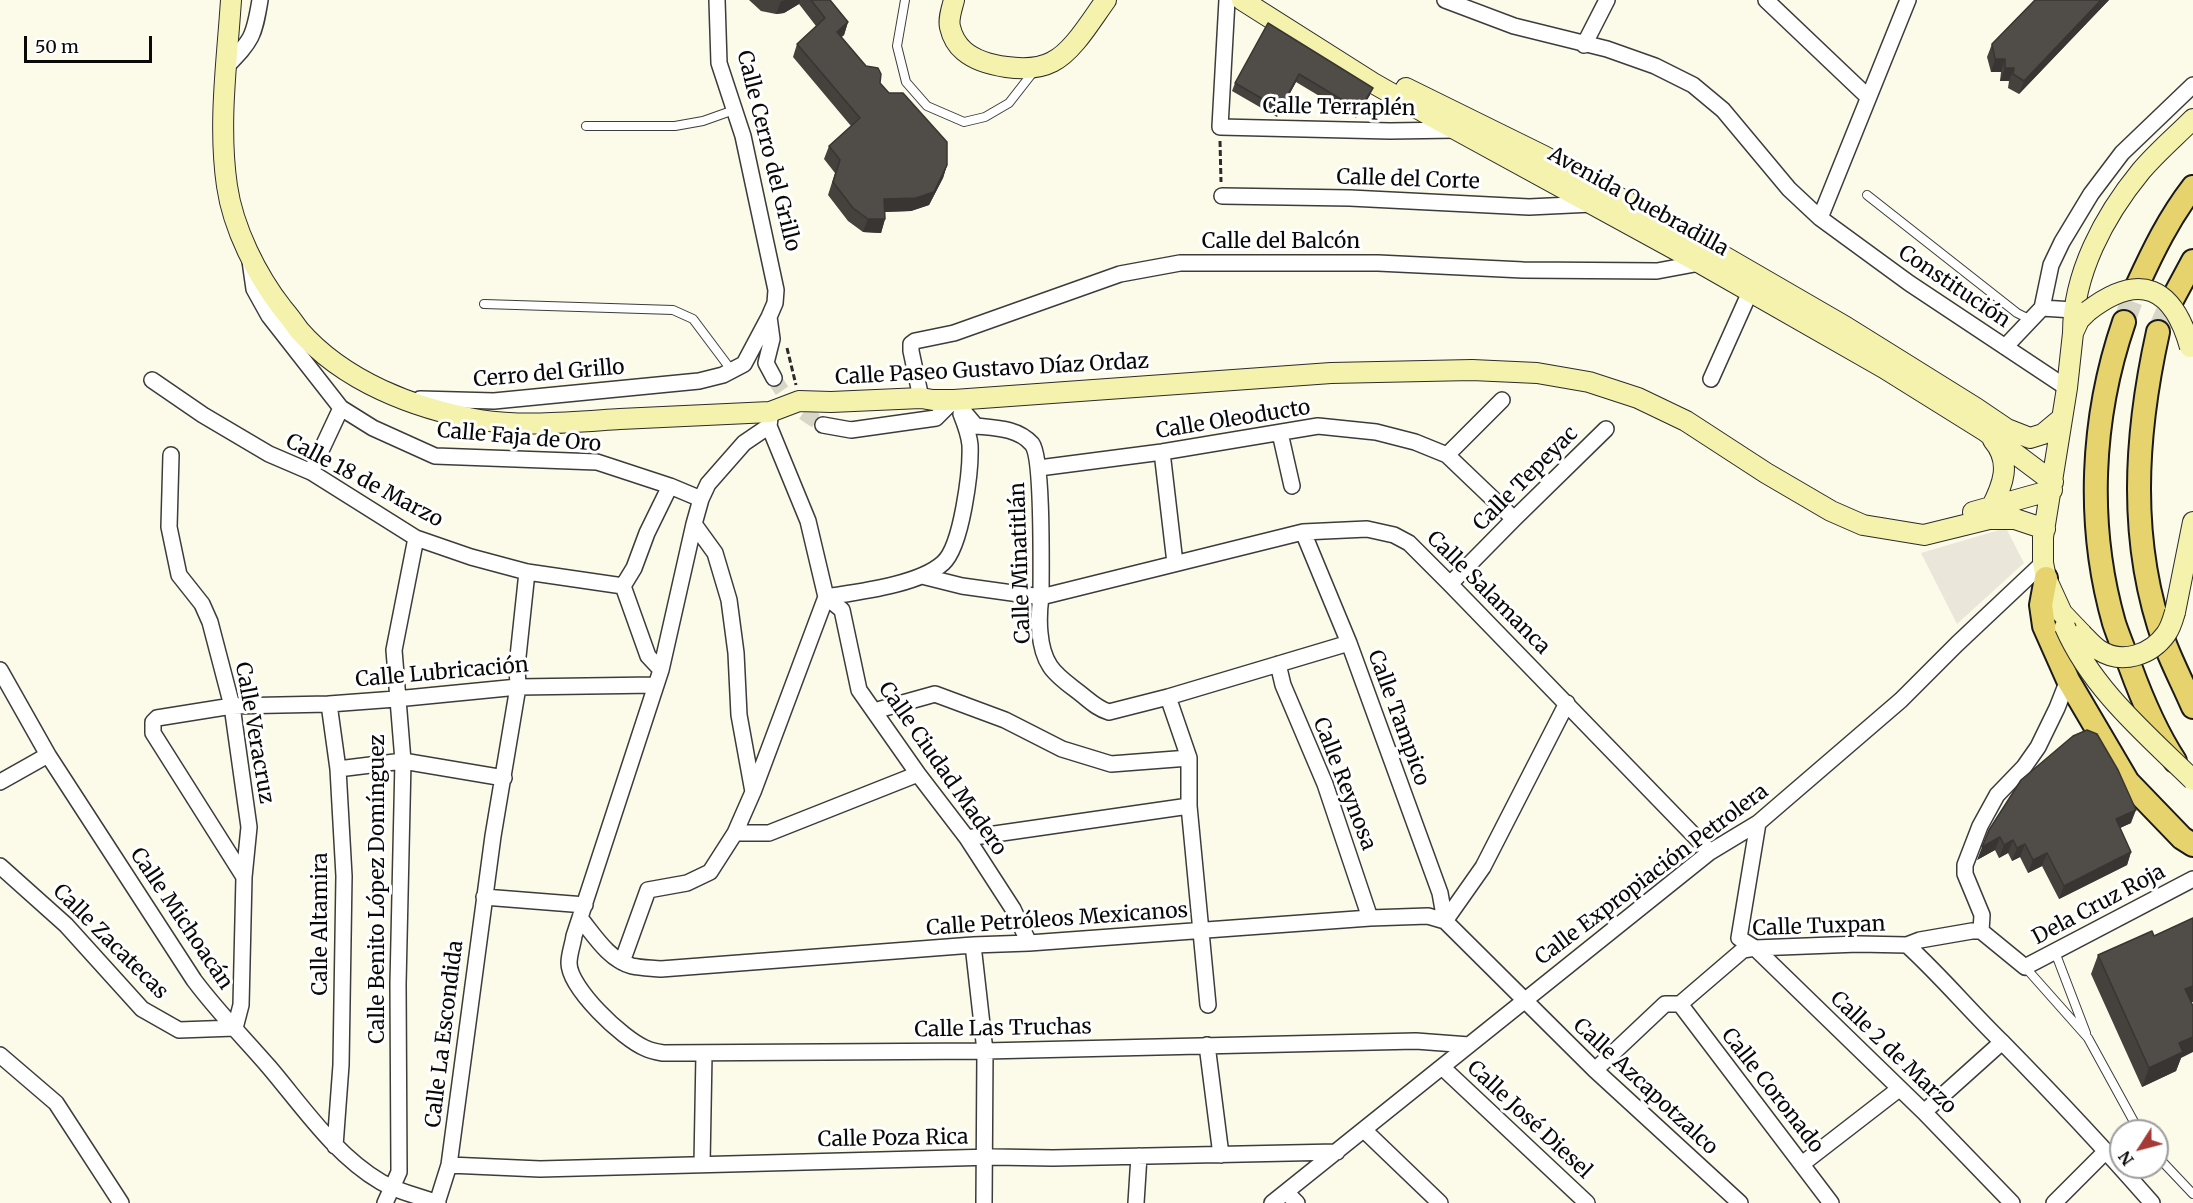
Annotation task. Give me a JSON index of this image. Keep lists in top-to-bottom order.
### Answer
{
  "streets": {
    "main road": ["Avenida Quebradilla", "Calle Paseo Gustavo Díaz Ordaz"],
    "street": [
      "Calle Terraplén",
      "Calle Cerro del Grillo",
      "Calle del Corte",
      "Calle del Balcón",
      "Constitución",
      "Cerro del Grillo",
      "Calle Oleoducto",
      "Calle Faja de Oro",
      "Calle Tepeyac",
      "Calle 18 de Marzo",
      "Calle Minatitlán",
      "Calle Salamanca",
      "Calle Lubricación",
      "Calle Tampico",
      "Calle Veracruz",
      "Calle Ciudad Madero",
      "Calle Reynosa",
      "Calle Expropiación Petrolera",
      "Calle Benito López Domínguez",
      "Dela Cruz Roja",
      "Calle Michoacán",
      "Calle Petróleos Mexicanos",
      "Calle Altamira",
      "Calle Tuxpan",
      "Calle Zacatecas",
      "Calle Las Truchas",
      "Calle La Escondida",
      "Calle 2 de Marzo",
      "Calle Azcapotzalco",
      "Calle Coronado",
      "Calle José Diesel",
      "Calle Poza Rica"
    ]
  },
  "crossings": [
    ["Calle Terraplén", "Avenida Quebradilla"],
    ["Calle Cerro del Grillo", "Cerro del Grillo"],
    ["Calle del Corte", "Avenida Quebradilla"],
    ["Avenida Quebradilla", "Calle del Balcón"],
    ["Calle del Balcón", "Calle Paseo Gustavo Díaz Ordaz"],
    ["Calle Paseo Gustavo Díaz Ordaz", "Cerro del Grillo"],
    ["Calle Paseo Gustavo Díaz Ordaz", "Calle Faja de Oro"],
    ["Calle Paseo Gustavo Díaz Ordaz", "Calle Minatitlán"],
    ["Calle Paseo Gustavo Díaz Ordaz", "Calle Ciudad Madero"],
    ["Calle Oleoducto", "Calle Tepeyac"],
    ["Calle Oleoducto", "Calle Minatitlán"],
    ["Calle Tepeyac", "Calle Salamanca"],
    ["Calle 18 de Marzo", "Calle Benito López Domínguez"],
    ["Calle 18 de Marzo", "Calle La Escondida"],
    ["Calle Minatitlán", "Calle Salamanca"],
    ["Calle Minatitlán", "Calle Tampico"],
    ["Calle Minatitlán", "Calle Reynosa"],
    ["Calle Salamanca", "Calle Tampico"],
    ["Calle Salamanca", "Calle Expropiación Petrolera"],
    ["Calle Lubricación", "Calle Veracruz"],
    ["Calle Lubricación", "Calle Benito López Domínguez"],
    ["Calle Lubricación", "Calle Altamira"],
    ["Calle Lubricación", "Calle La Escondida"],
    ["Calle Tampico", "Calle Petróleos Mexicanos"],
    ["Calle Veracruz", "Calle Michoacán"],
    ["Calle Veracruz", "Calle Zacatecas"],
    ["Calle Ciudad Madero", "Calle Petróleos Mexicanos"],
    ["Calle Reynosa", "Calle Petróleos Mexicanos"],
    ["Calle Expropiación Petrolera", "Calle Las Truchas"],
    ["Calle Expropiación Petrolera", "Calle 2 de Marzo"],
    ["Calle Expropiación Petrolera", "Calle Azcapotzalco"],
    ["Calle Expropiación Petrolera", "Calle José Diesel"],
    ["Calle Expropiación Petrolera", "Calle Poza Rica"],
    ["Calle Benito López Domínguez", "Calle Michoacán"],
    ["Calle Michoacán", "Calle Altamira"],
    ["Calle Michoacán", "Calle Zacatecas"],
    ["Calle Michoacán", "Calle La Escondida"],
    ["Calle Tuxpan", "Calle 2 de Marzo"],
    ["Calle Tuxpan", "Calle Azcapotzalco"],
    ["Calle Tuxpan", "Calle Coronado"],
    ["Calle La Escondida", "Calle Poza Rica"]
  ],
  "scale_bar": "50 m",
  "north": "bottom left"
}
